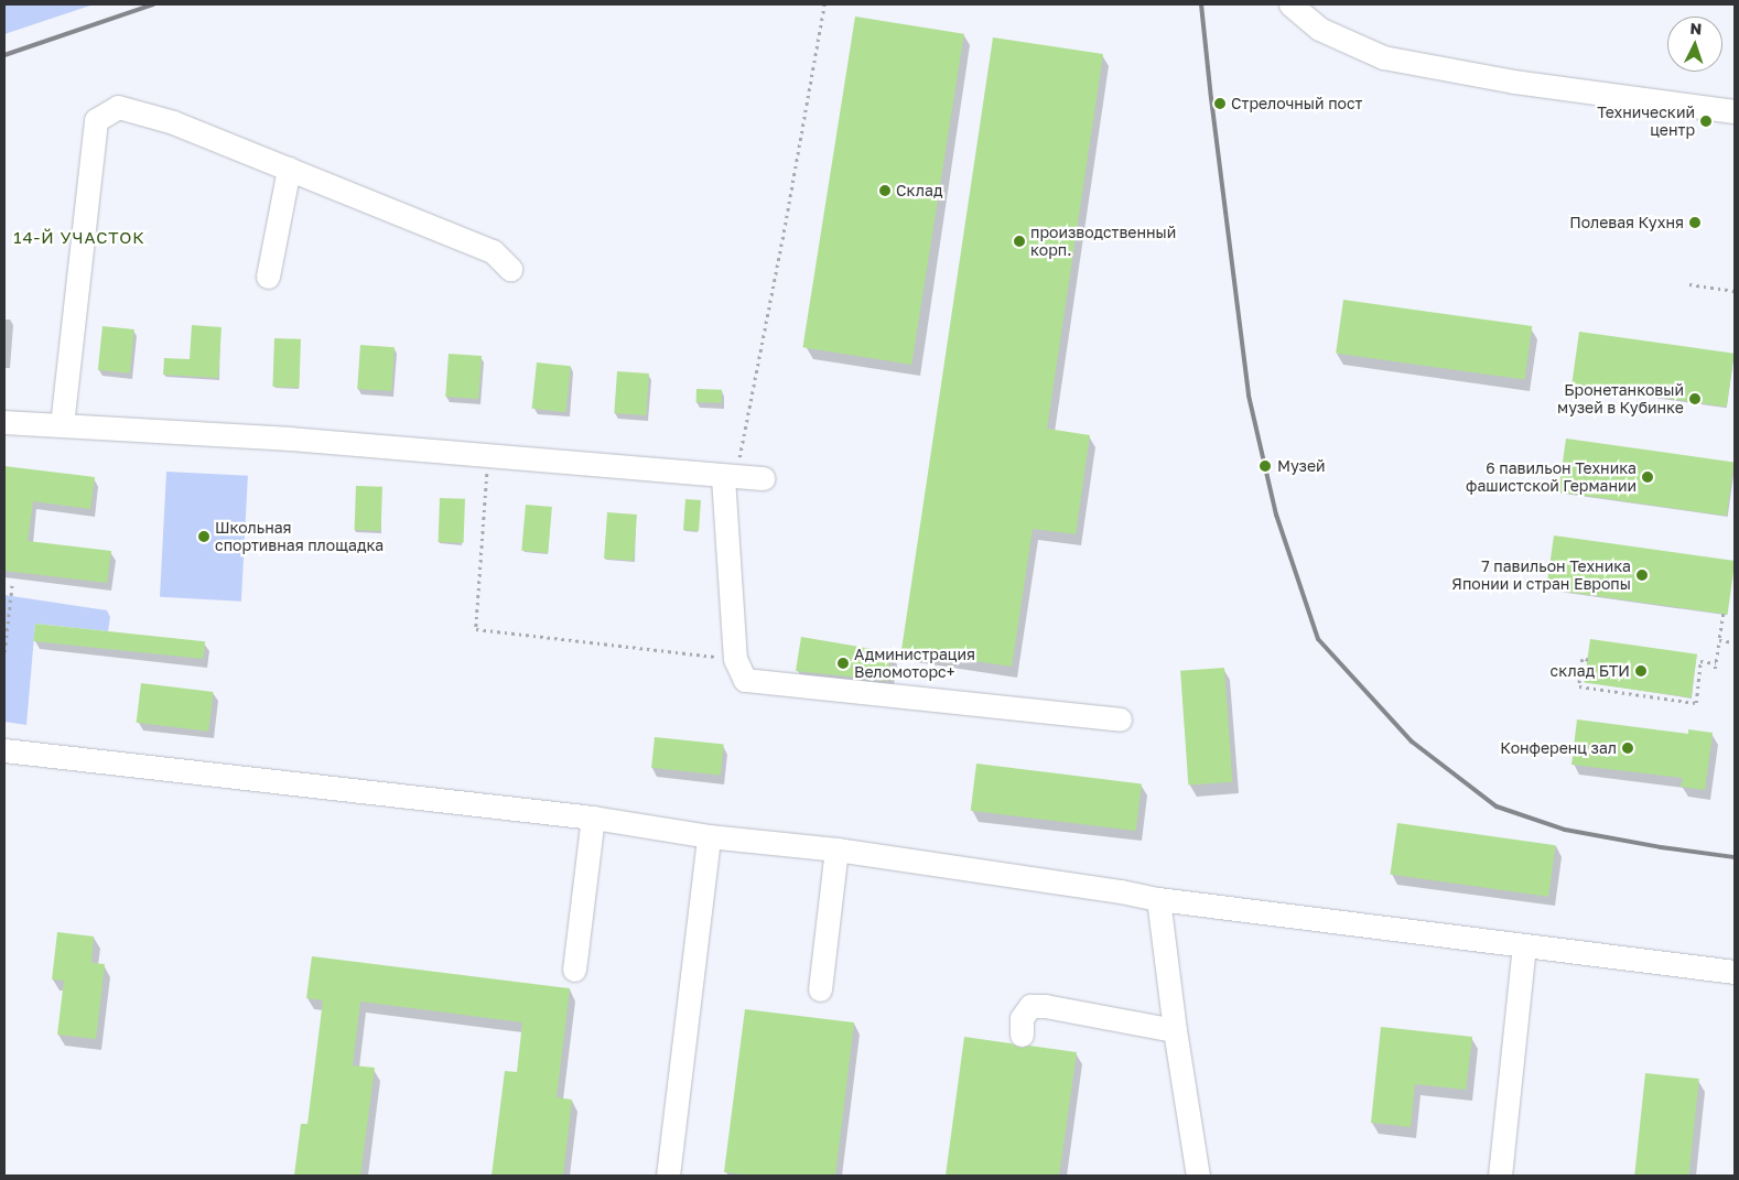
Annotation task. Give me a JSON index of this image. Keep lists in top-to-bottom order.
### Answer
{
  "districts": ["14-Й УЧАСТОК"],
  "places": [
    "Стрелочный пост",
    "Технический центр",
    "Склад",
    "Полевая Кухня",
    "производственный корп.",
    "Бронетанковый музей в Кубинке",
    "Музей",
    "6 павильон Техника фашистской Германии",
    "Школьная спортивная площадка",
    "7 павильон Техника Японии и стран Европы",
    "Администрация Веломоторс+",
    "склад БТИ",
    "Конференц зал"
  ],
  "north": "top"
}
